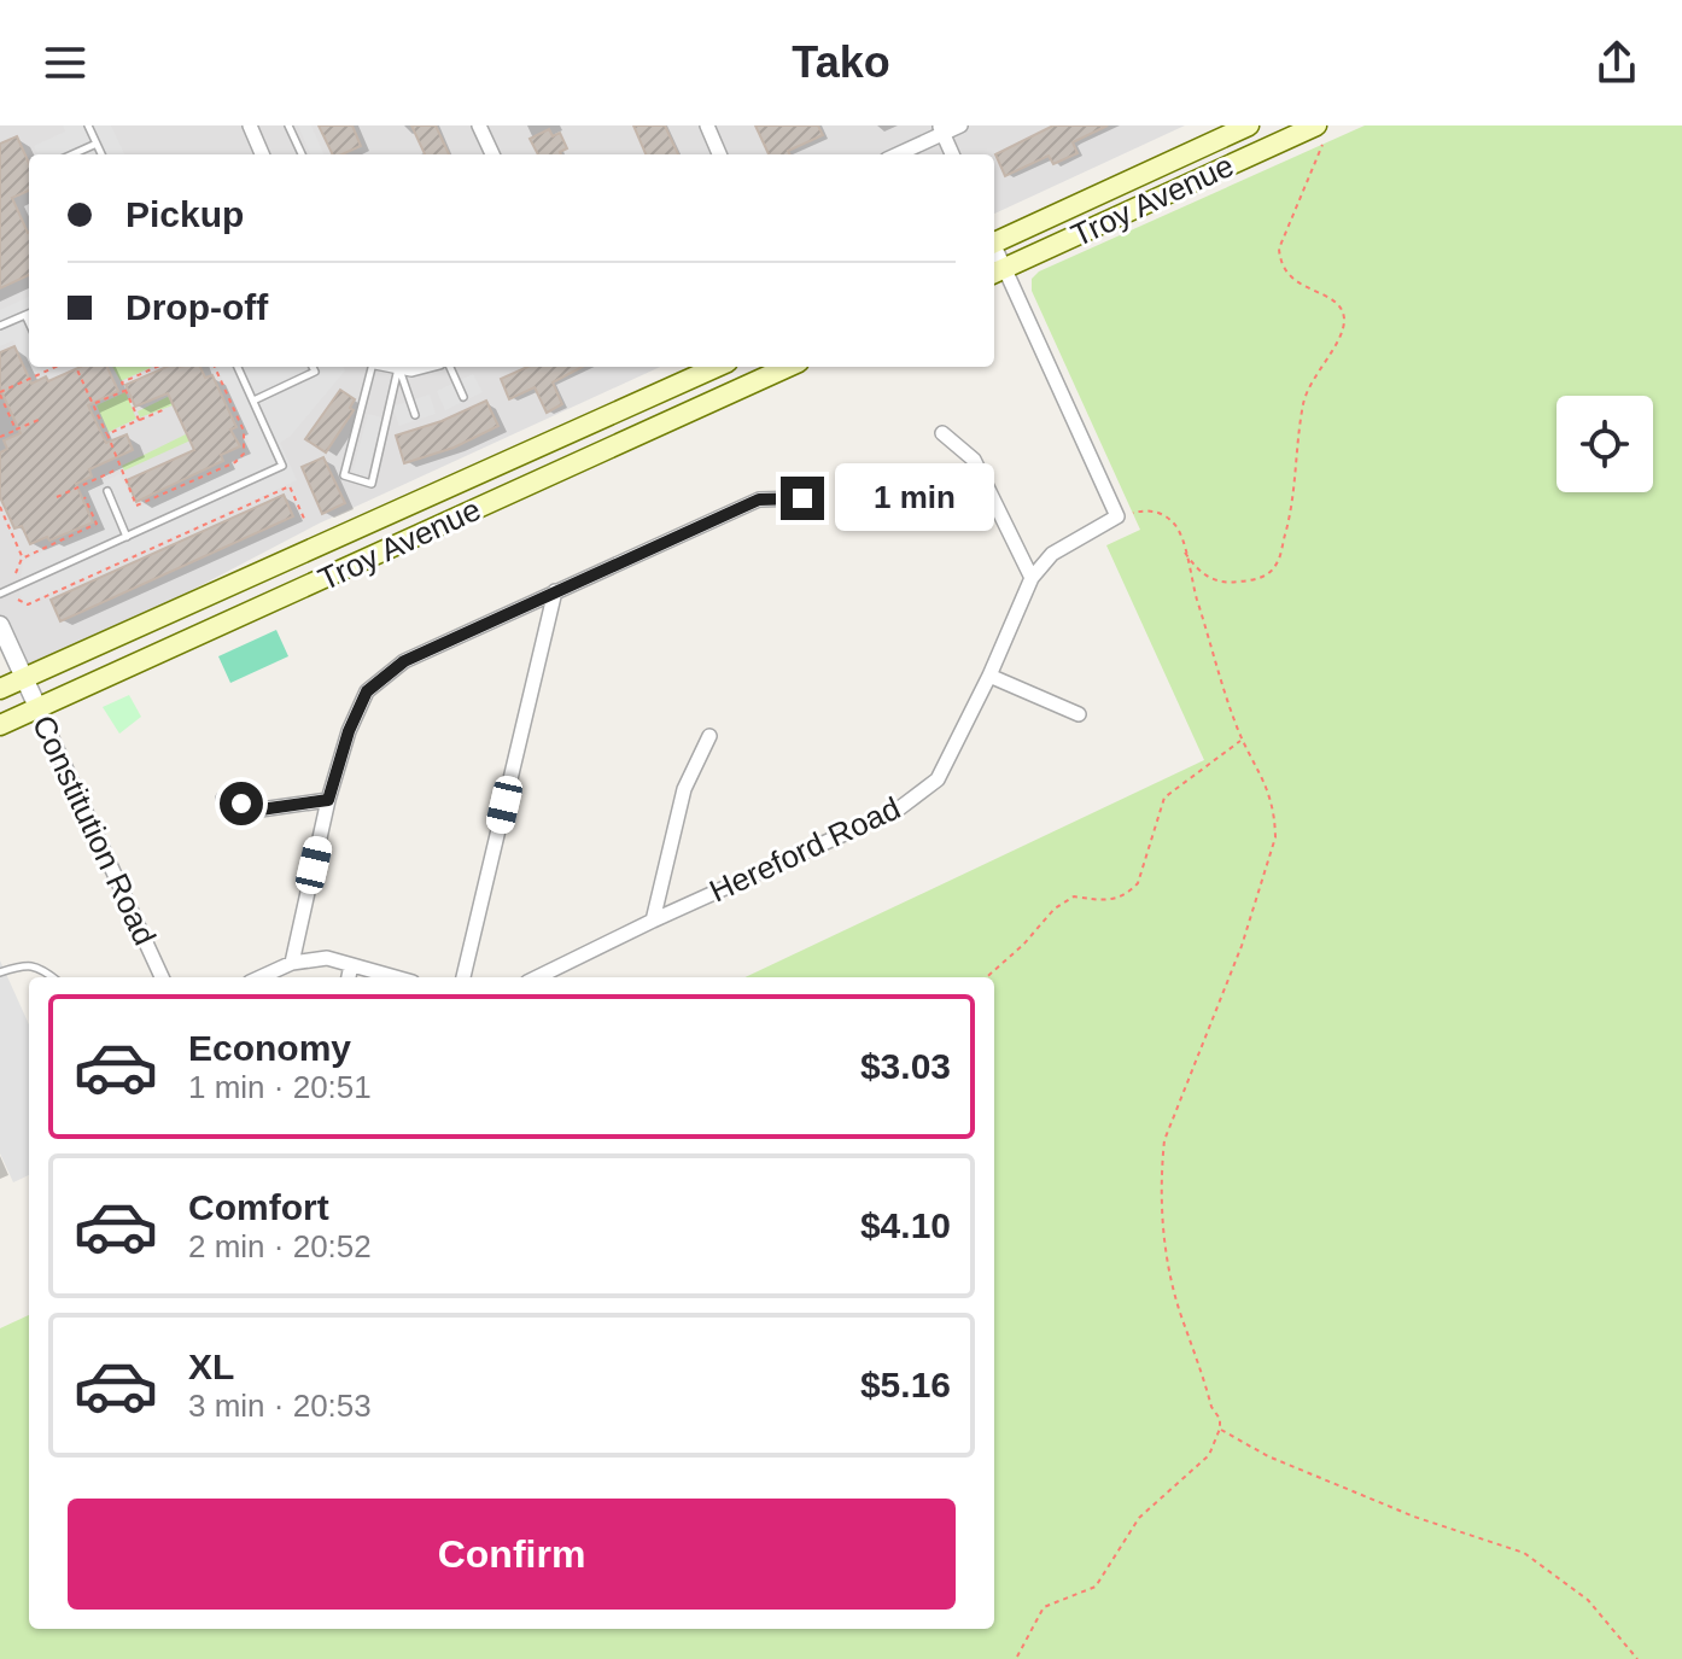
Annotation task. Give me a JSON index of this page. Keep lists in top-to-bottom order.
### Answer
{
  "streets": {
    "main road": ["Troy Avenue"],
    "street": ["Constitution Road", "Hereford Road"]
  },
  "crossings": [
    ["Troy Avenue", "Constitution Road"]
  ],
  "page": {
    "header": "Tako",
    "banner": ["Pickup", "Drop-off"],
    "bubble": "1 min",
    "list": [
      {
        "name": "Economy",
        "note": "1 min · 20:51",
        "value": "$3.03"
      },
      {
        "name": "Comfort",
        "note": "2 min · 20:52",
        "value": "$4.10"
      },
      {
        "name": "XL",
        "note": "3 min · 20:53",
        "value": "$5.16"
      }
    ],
    "buttons": "Confirm"
  }
}
